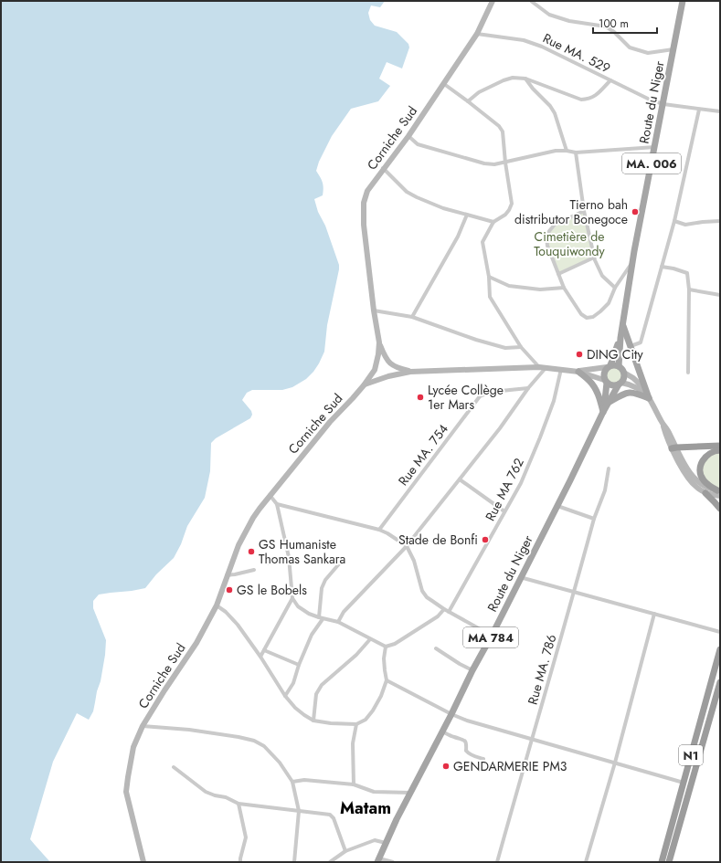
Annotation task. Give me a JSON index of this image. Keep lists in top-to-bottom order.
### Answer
{
  "streets": {
    "highway": ["N1"],
    "main road": [
      "Route du Niger",
      "Corniche Sud",
      "MA. 006",
      "MA 784"
    ],
    "street": [
      "Rue MA. 529",
      "Rue MA. 754",
      "Rue MA 762",
      "Rue MA. 786"
    ]
  },
  "crossings": [
    ["Rue MA. 529", "Route du Niger"],
    ["Rue MA. 529", "Corniche Sud"]
  ],
  "districts": ["Matam"],
  "parks": ["Cimetière de Touquiwondy"],
  "places": [
    "Tierno bah distributor Bonegoce",
    "DING City",
    "Lycée Collège 1er Mars",
    "Stade de Bonfi",
    "GS Humaniste Thomas Sankara",
    "GS le Bobels",
    "GENDARMERIE PM3"
  ],
  "scale_bar": "100 m"
}
